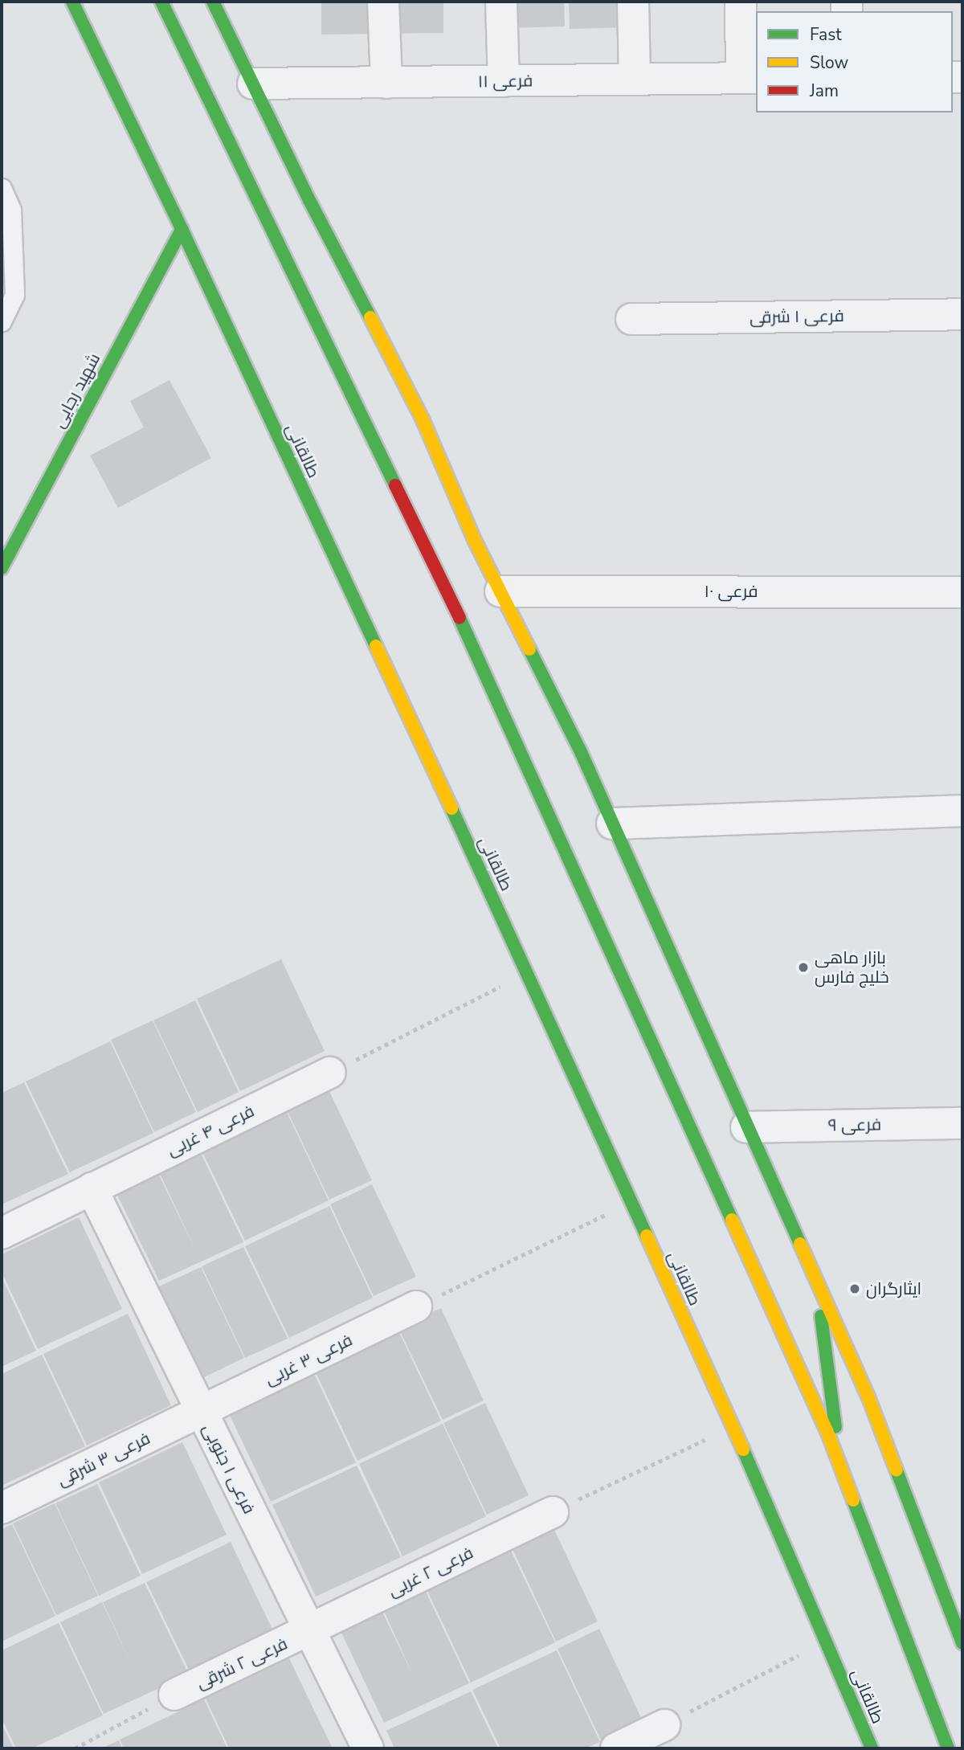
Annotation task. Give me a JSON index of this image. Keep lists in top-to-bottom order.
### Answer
{
  "streets": {
    "main road": ["شهید رجایی", "طالقانی"],
    "street": [
      "فرعی ۱۱",
      "فرعی ۱ شرقی",
      "فرعی ۱۰",
      "فرعی ۹",
      "فرعی ۴ غربی",
      "فرعی ۳ غربی",
      "فرعی ۳ شرقی",
      "فرعی ۱ جنوبی",
      "فرعی ۲ غربی",
      "فرعی ۲ شرقی"
    ]
  },
  "crossings": [
    ["شهید رجایی", "طالقانی"],
    ["فرعی ۴ غربی", "فرعی ۱ جنوبی"],
    ["فرعی ۳ غربی", "فرعی ۳ شرقی"],
    ["فرعی ۳ غربی", "فرعی ۱ جنوبی"],
    ["فرعی ۳ شرقی", "فرعی ۱ جنوبی"],
    ["فرعی ۱ جنوبی", "فرعی ۲ غربی"],
    ["فرعی ۱ جنوبی", "فرعی ۲ شرقی"],
    ["فرعی ۲ غربی", "فرعی ۲ شرقی"]
  ],
  "places": ["بازار ماهی خلیج فارس", "ایثارگران"],
  "legend": ["Fast", "Slow", "Jam"]
}
